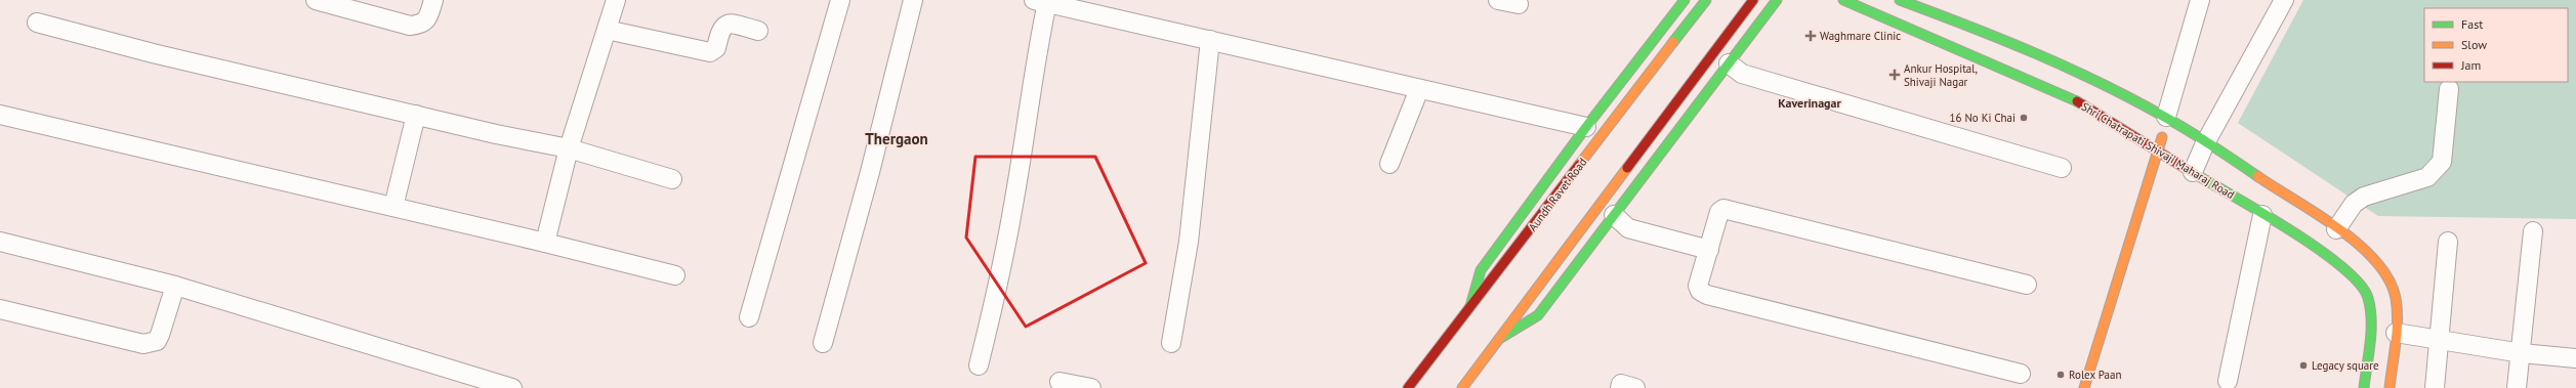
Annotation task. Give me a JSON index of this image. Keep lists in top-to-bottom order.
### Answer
{
  "streets": {
    "main road": ["Shri Chatrapati Shivaji Maharaj Road", "Aundh Ravet Road"]
  },
  "districts": ["Kaverinagar", "Thergaon"],
  "places": {
    "health": ["Waghmare Clinic", "Ankur Hospital, Shivaji Nagar"],
    "other": ["16 No Ki Chai", "Legacy square", "Rolex Paan"]
  },
  "legend": ["Fast", "Slow", "Jam"]
}
